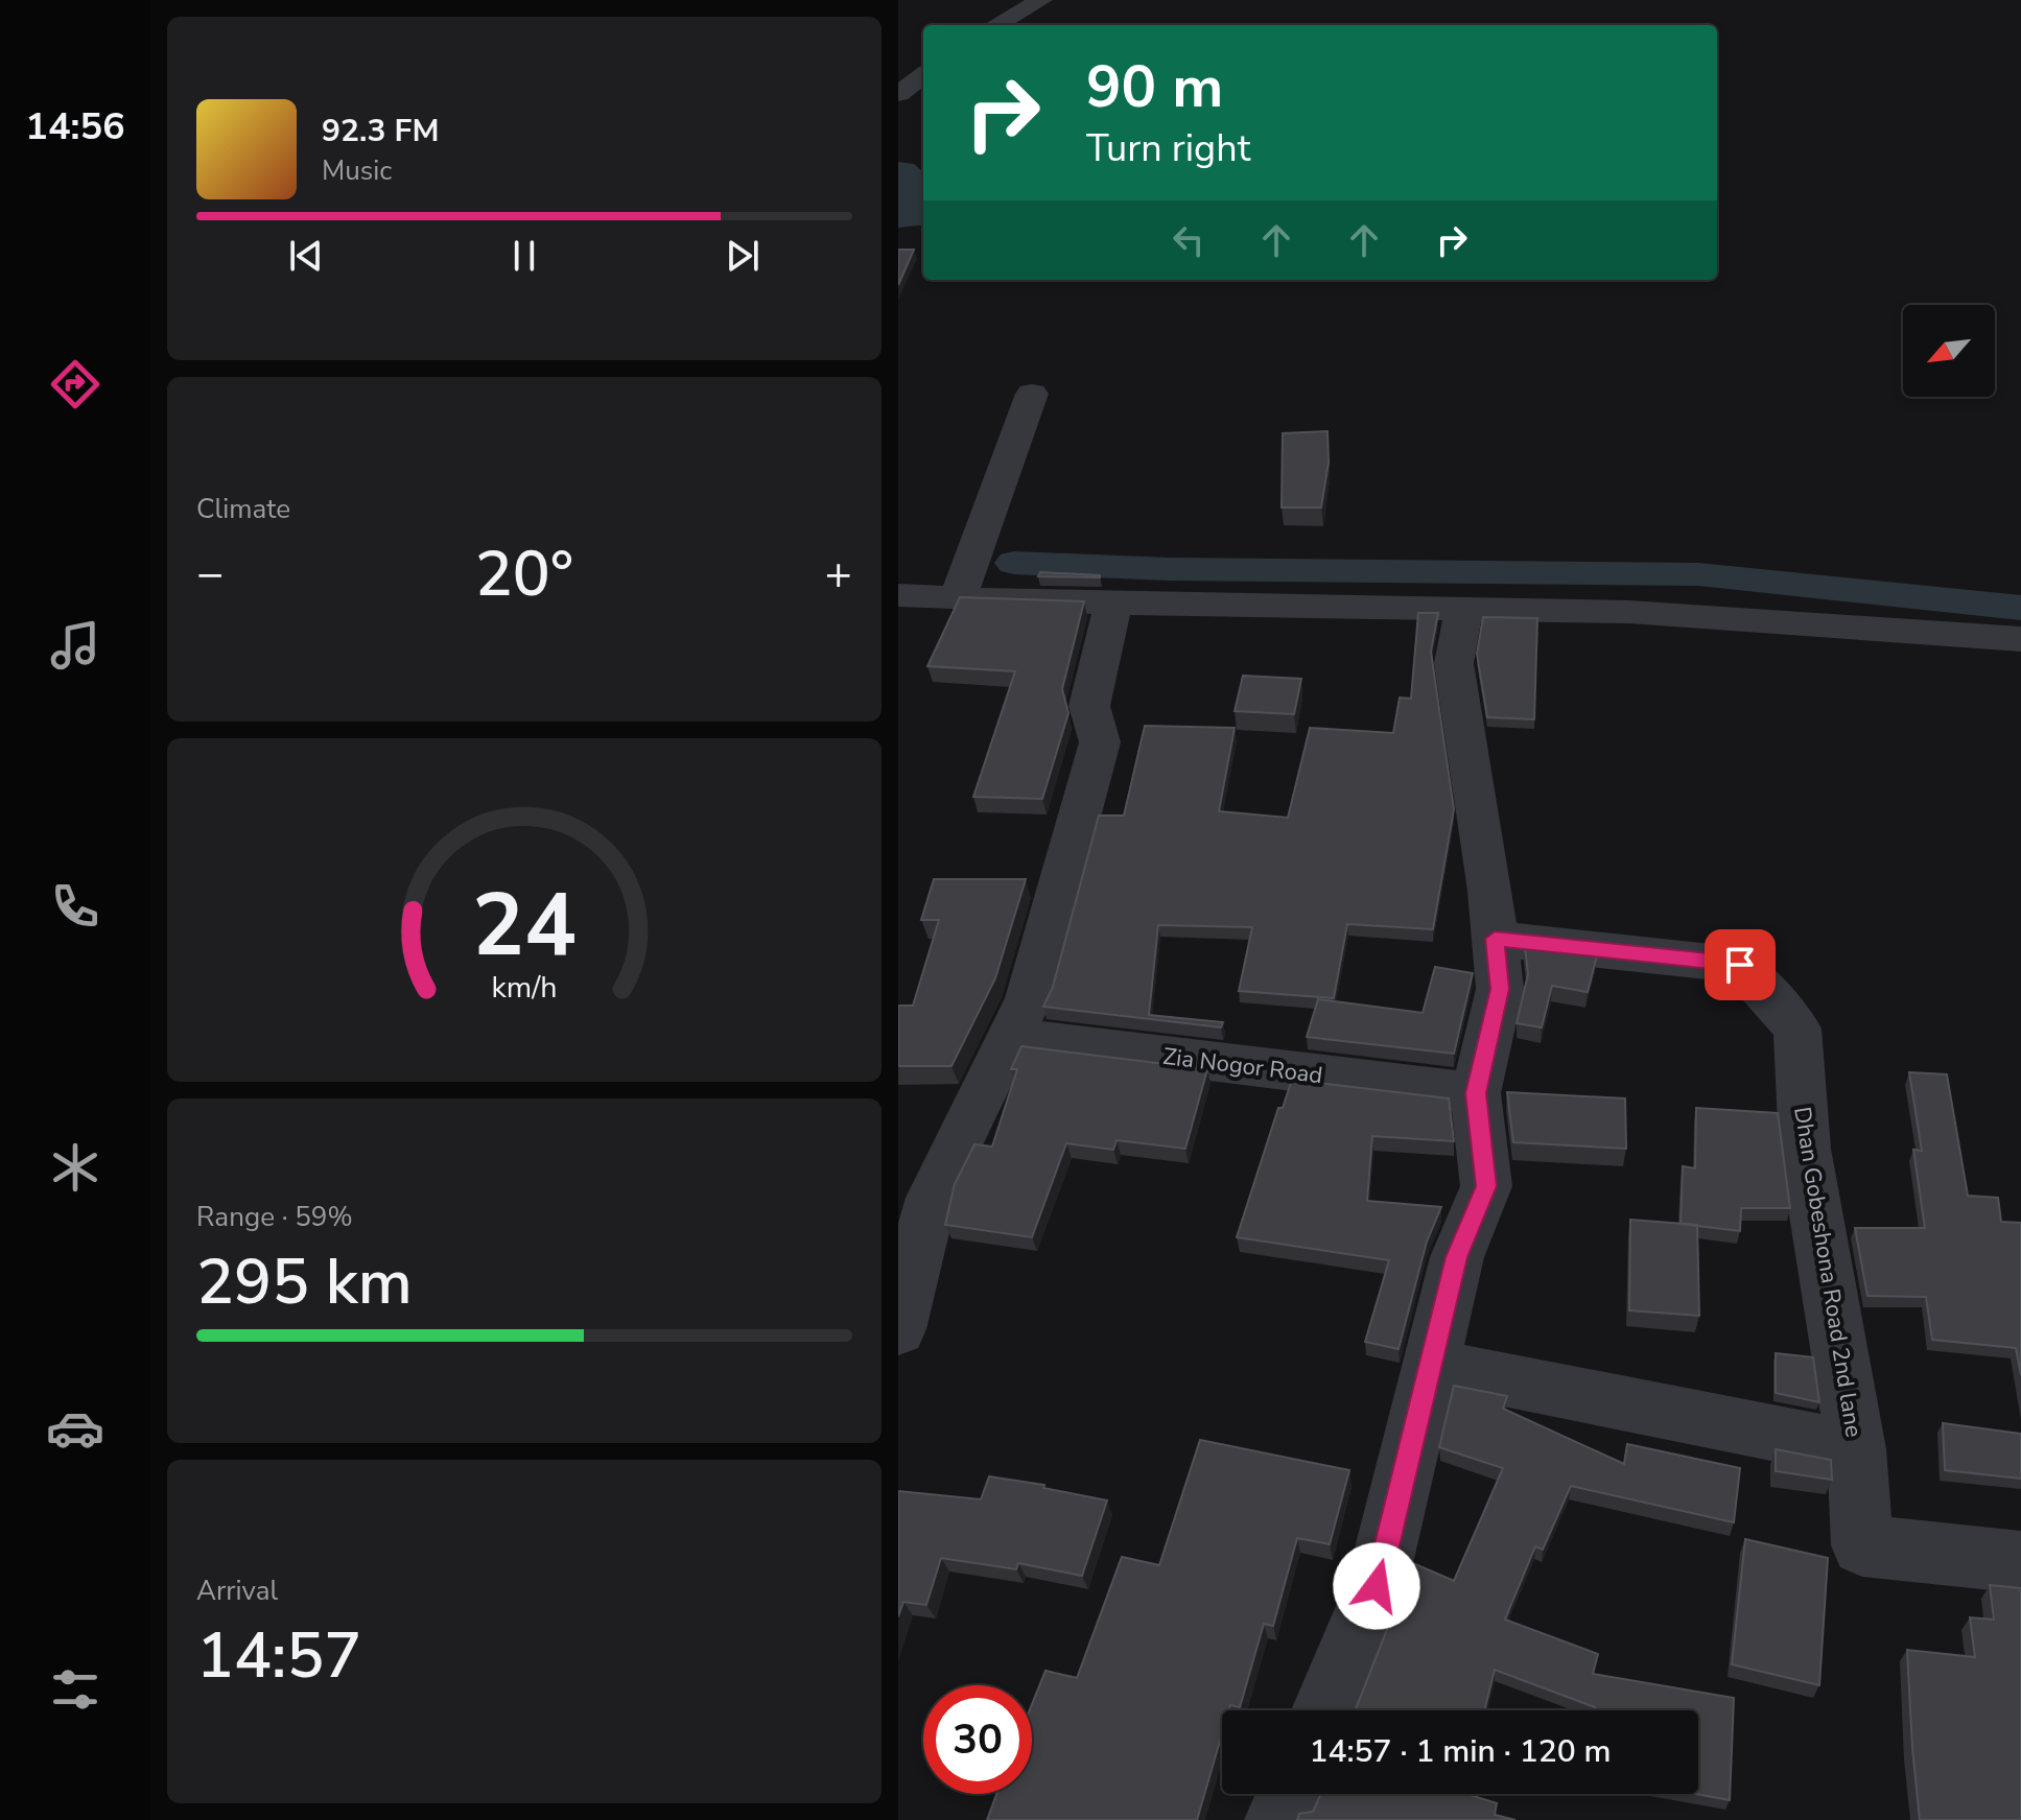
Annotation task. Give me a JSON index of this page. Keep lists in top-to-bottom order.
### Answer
{
  "streets": {
    "street": ["Zia Nogor Road", "Dhan Gobeshona Road 2nd lane"]
  },
  "north": "bottom left",
  "page": {
    "tabs": "14:56",
    "turn": ["90 m", "Turn right"],
    "song": ["92.3 FM", "Music"],
    "tile": [
      "Climate",
      ["Range · 59%", "295 km"],
      ["Arrival", "14:57"]
    ],
    "heat": ["−", "20°", "+"],
    "limit": "30",
    "trip": "14:57 · 1 min · 120 m",
    "gauge": ["24", "km/h"]
  }
}
